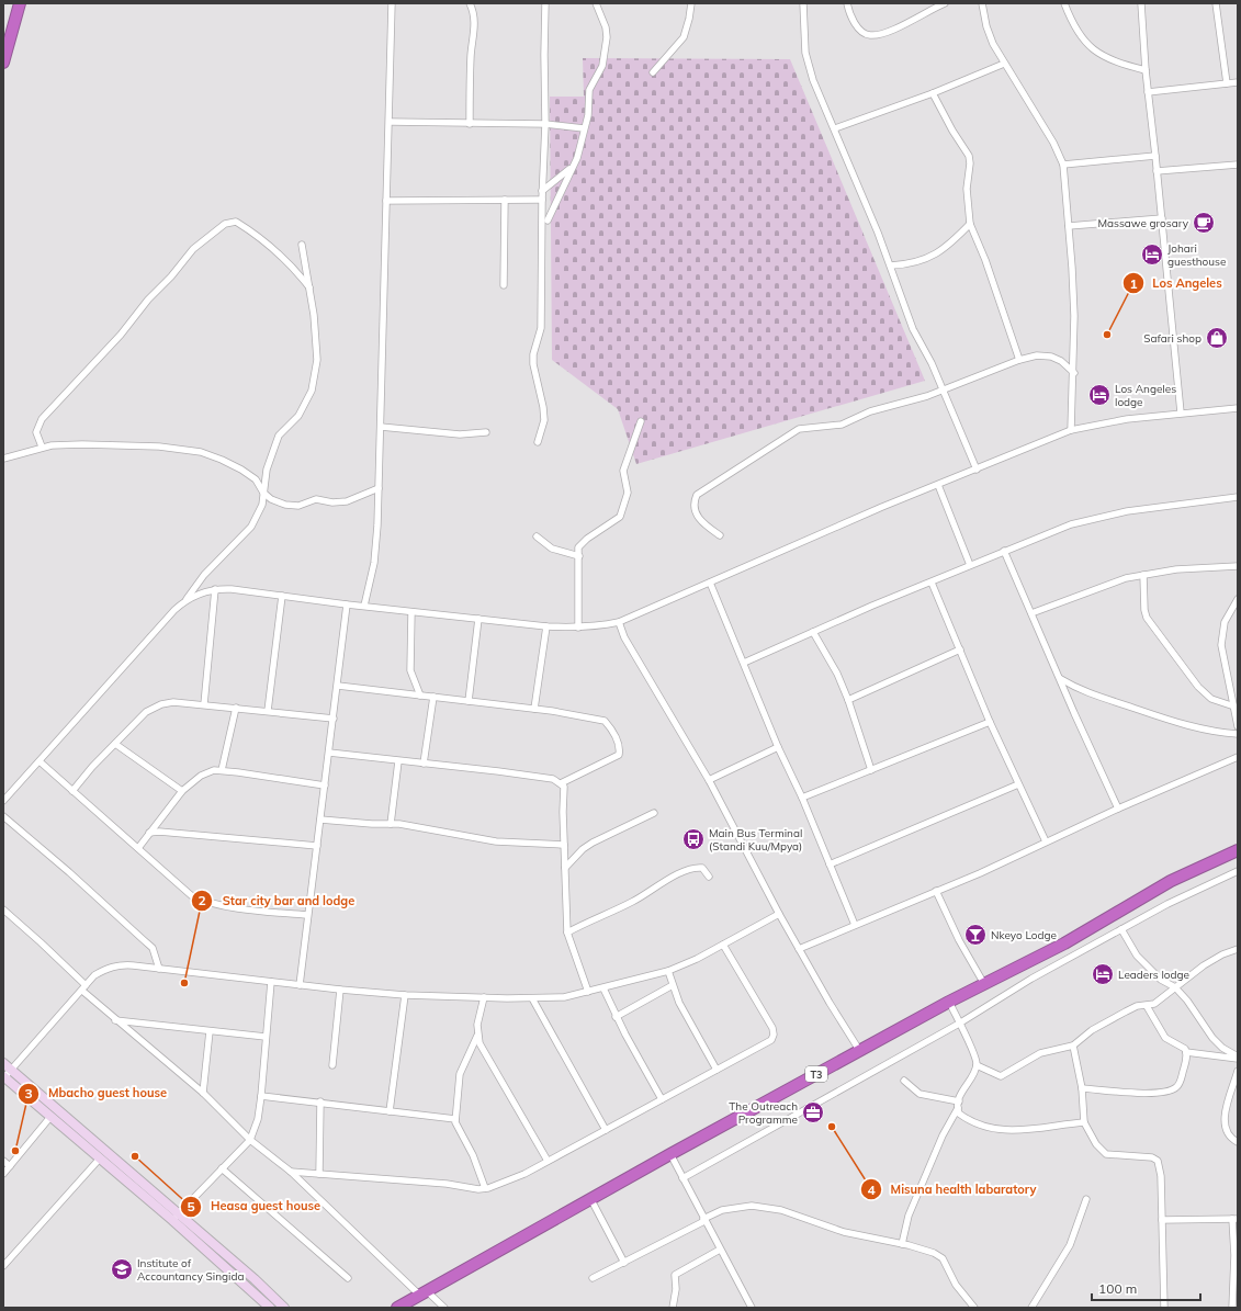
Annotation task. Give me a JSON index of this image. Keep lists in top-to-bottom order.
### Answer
{
  "streets": {
    "highway": ["T3"]
  },
  "places": {
    "cafe": ["Massawe grosary"],
    "hotel": ["Johari guesthouse", "Los Angeles lodge", "Leaders lodge"],
    "other": [
      "Los Angeles",
      "Star city bar and lodge",
      "Misuna health labaratory",
      "Mbacho guest house",
      "Heasa guest house"
    ],
    "shop": ["Safari shop"],
    "bus stop": ["Main Bus Terminal (Standi Kuu/Mpya)"],
    "bar": ["Nkeyo Lodge"],
    "office": ["The Outreach Programme"],
    "school or university": ["Institute of Accountancy Singida"]
  },
  "scale_bar": "100 m"
}
